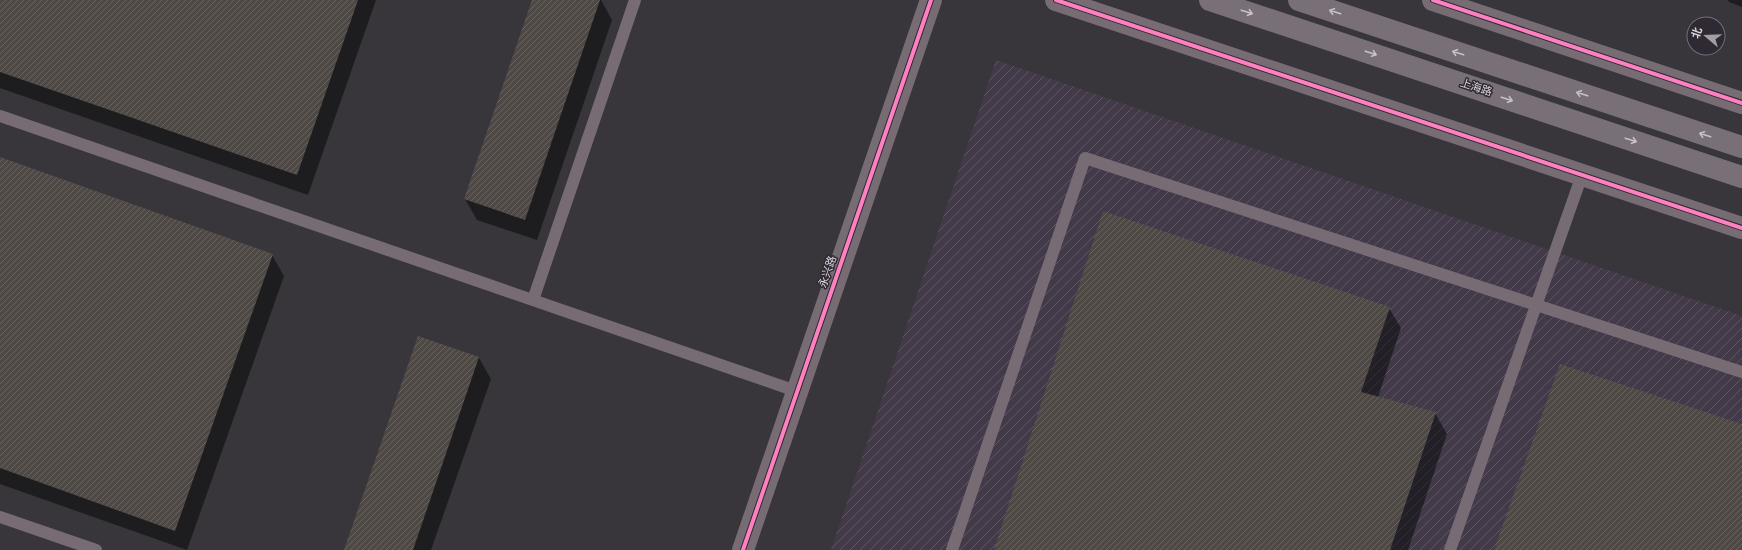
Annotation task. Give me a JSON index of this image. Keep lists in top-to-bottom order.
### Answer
{
  "streets": {
    "main road": ["上海路"],
    "street": ["永兴路"]
  },
  "north": "left"
}
